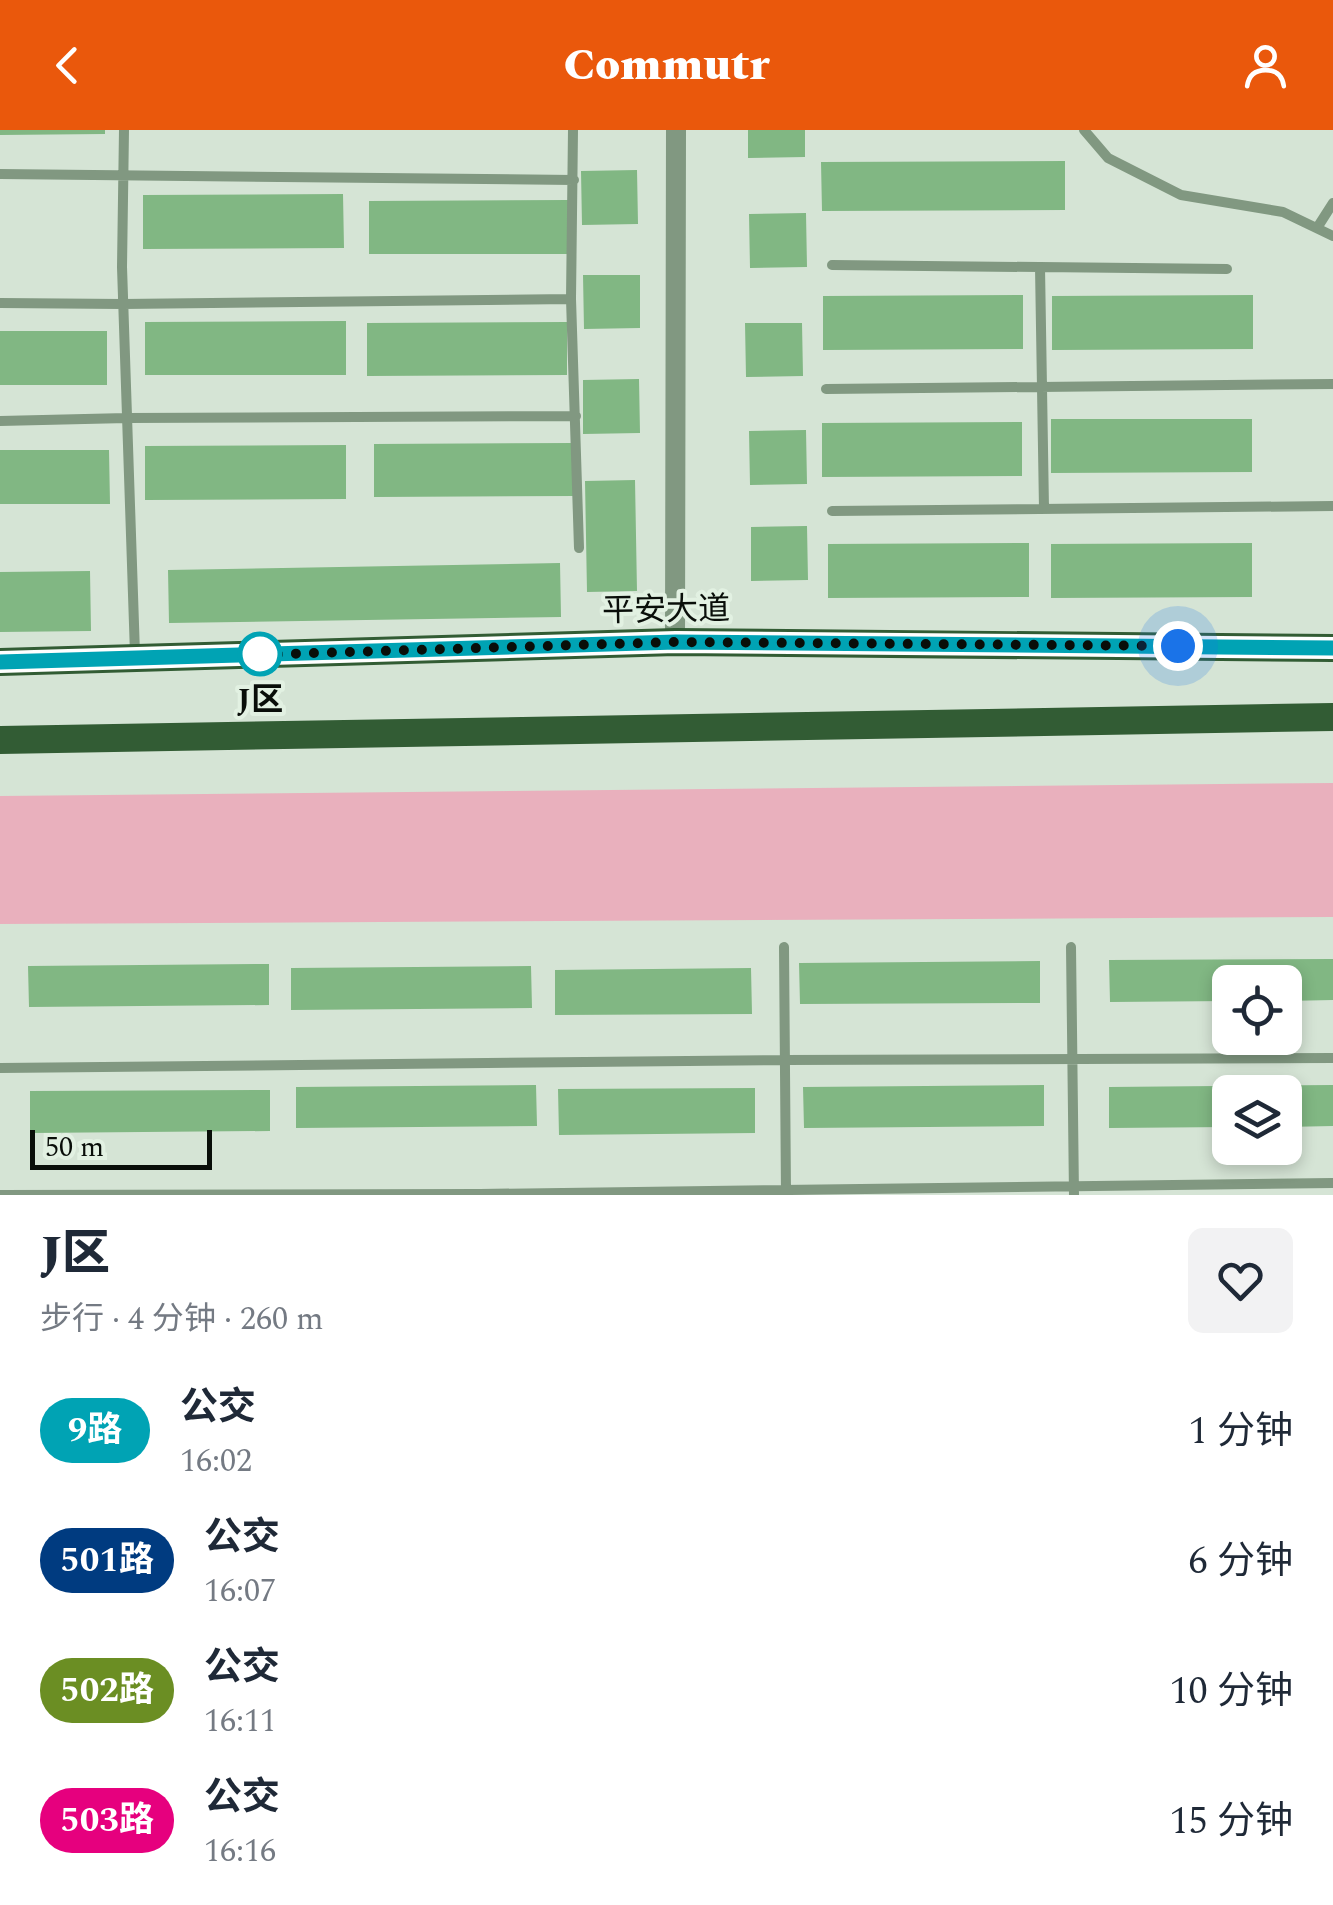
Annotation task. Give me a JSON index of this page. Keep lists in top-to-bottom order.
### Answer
{
  "streets": {
    "main road": ["平安大道"]
  },
  "places": ["J区"],
  "lines": ["bus line 9路"],
  "scale_bar": "50 m",
  "page": {
    "header": "Commutr",
    "scale": "50 m",
    "heading": ["J区", "步行 · 4 分钟 · 260 m"],
    "list": [
      {
        "mark": "9路",
        "name": "公交",
        "note": "16:02",
        "value": "1 分钟"
      },
      {
        "mark": "501路",
        "name": "公交",
        "note": "16:07",
        "value": "6 分钟"
      },
      {
        "mark": "502路",
        "name": "公交",
        "note": "16:11",
        "value": "10 分钟"
      },
      {
        "mark": "503路",
        "name": "公交",
        "note": "16:16",
        "value": "15 分钟"
      }
    ]
  }
}
